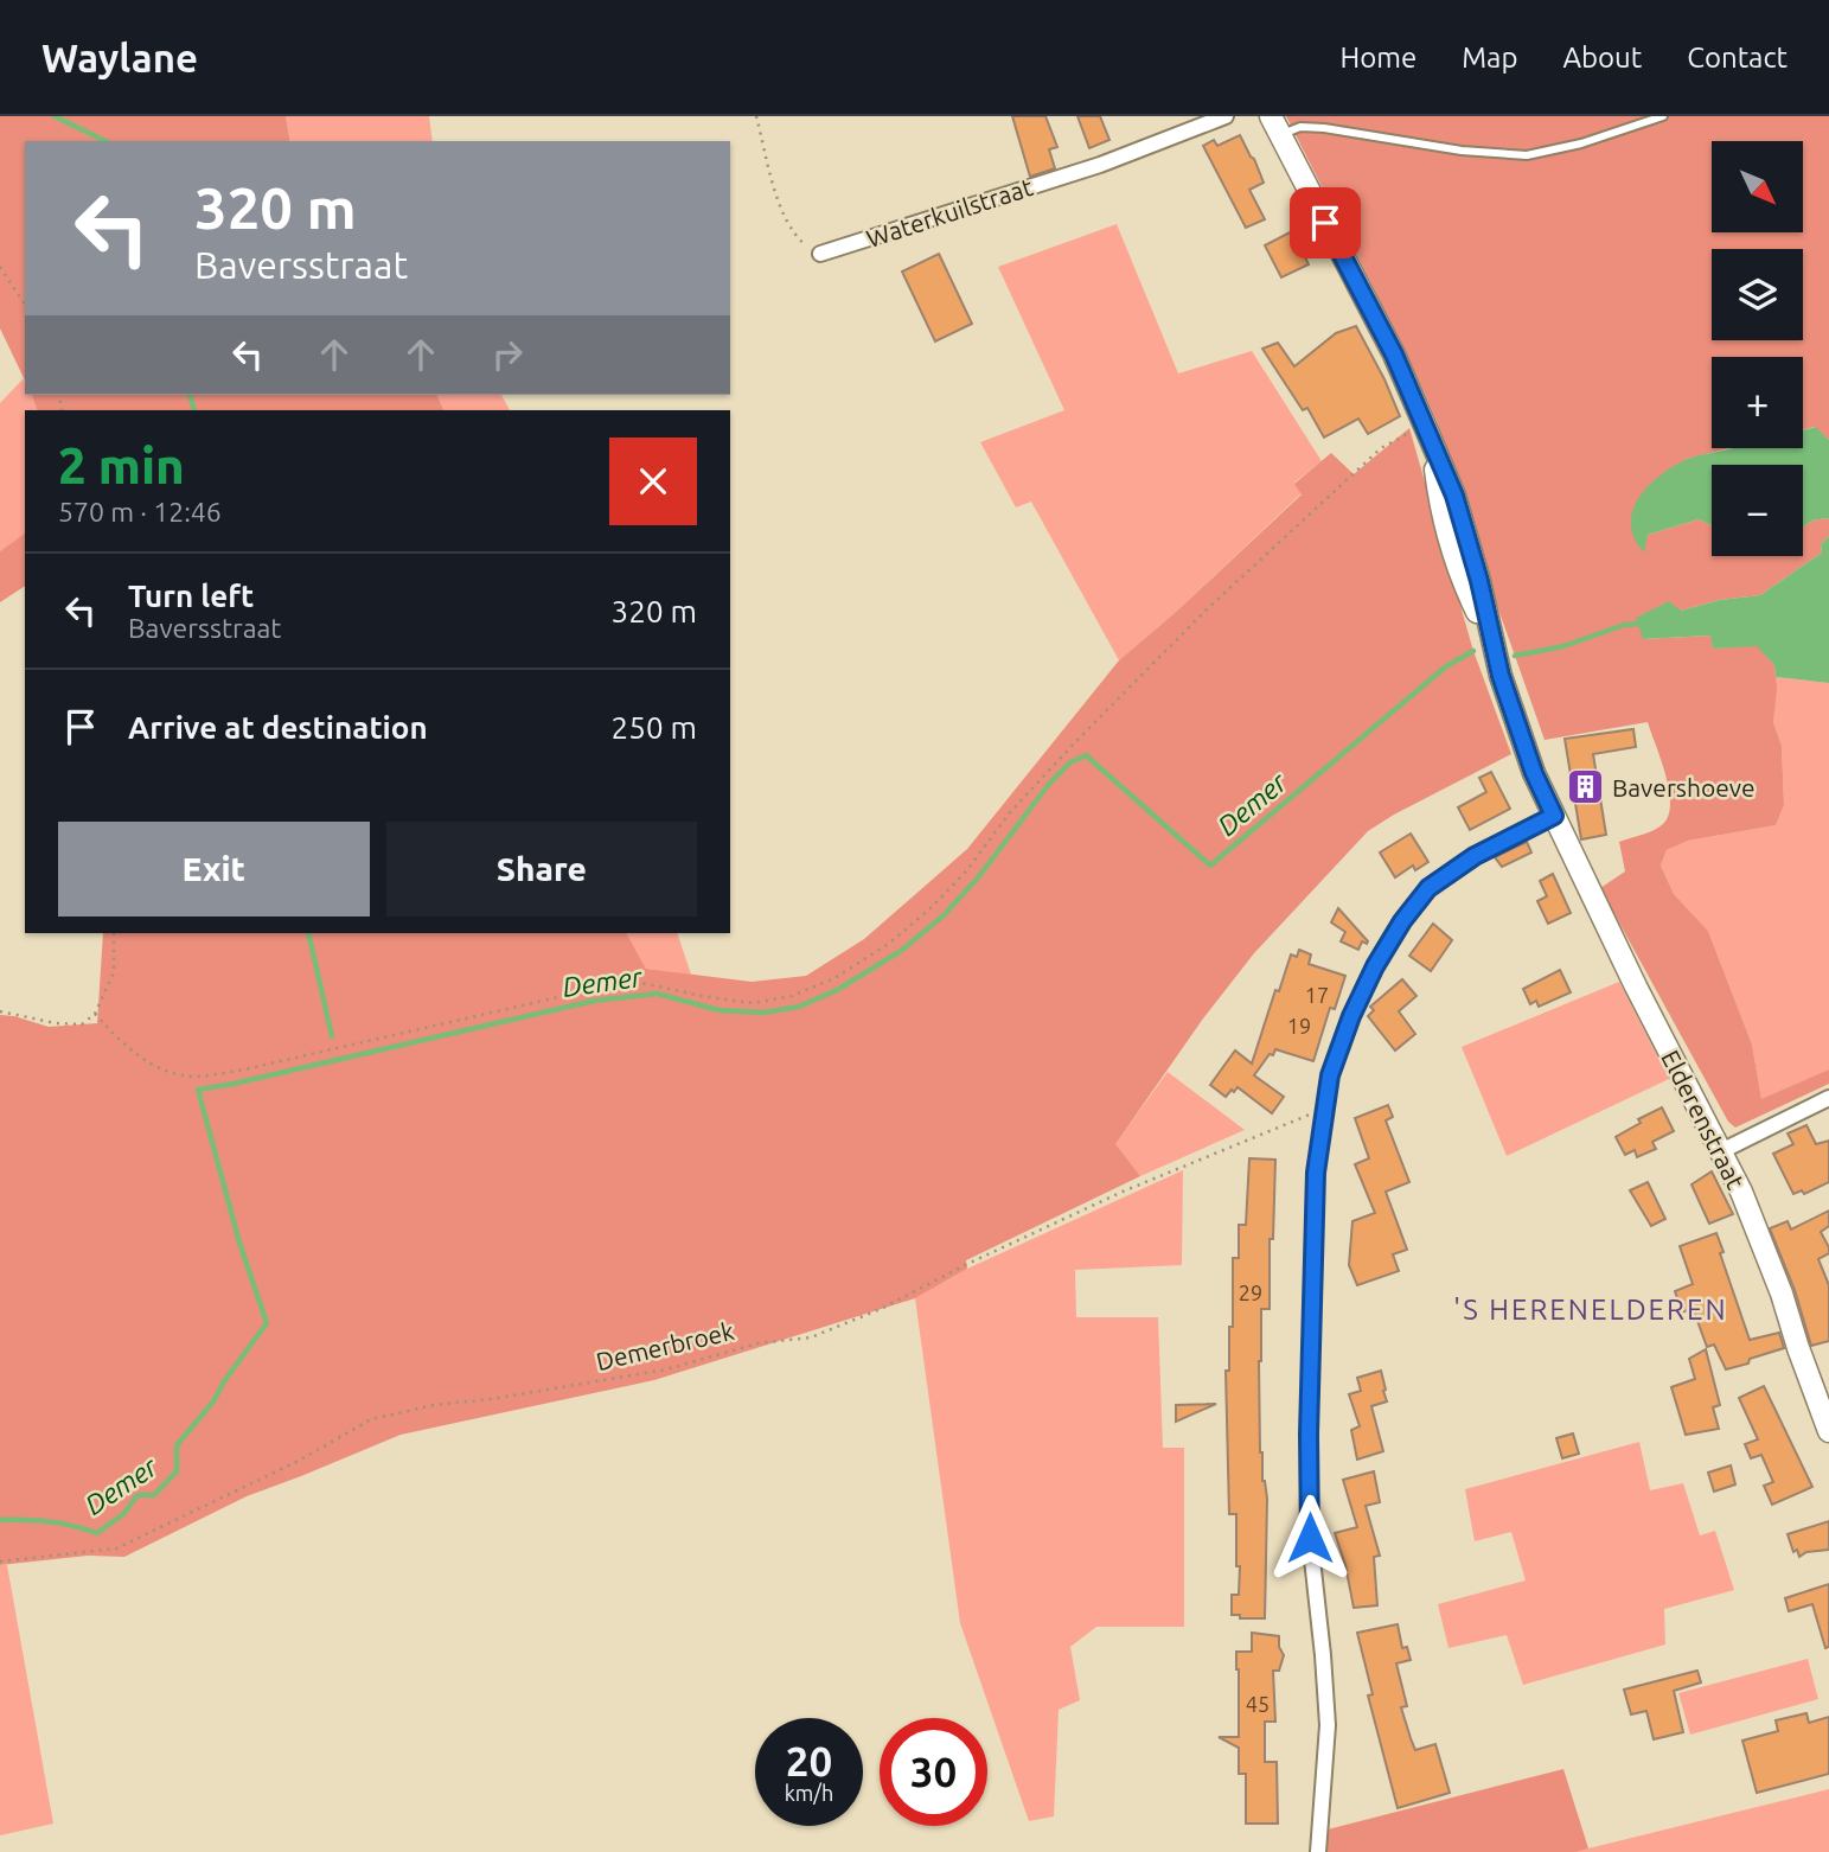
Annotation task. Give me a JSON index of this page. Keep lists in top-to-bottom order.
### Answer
{
  "streets": {
    "main road": ["Elderenstraat"],
    "street": ["Waterkuilstraat"],
    "path": ["Demerbroek"]
  },
  "districts": ["'S HERENELDEREN"],
  "water": ["Demer"],
  "places": {
    "building": ["Bavershoeve"]
  },
  "house_numbers": [
    "17",
    "19",
    "29",
    "45"
  ],
  "north": "bottom right",
  "page": {
    "header": "Waylane",
    "nav": [
      "Home",
      "Map",
      "About",
      "Contact"
    ],
    "map_buttons": ["+", "−"],
    "turn": ["320 m", "Baversstraat"],
    "heading": ["2 min", "570 m · 12:46"],
    "list": [
      {
        "name": "Turn left",
        "note": "Baversstraat",
        "value": "320 m"
      },
      {
        "name": "Arrive at destination",
        "value": "250 m"
      }
    ],
    "buttons": ["Exit", "Share"],
    "speed": "20 km/h",
    "limit": "30"
  }
}
